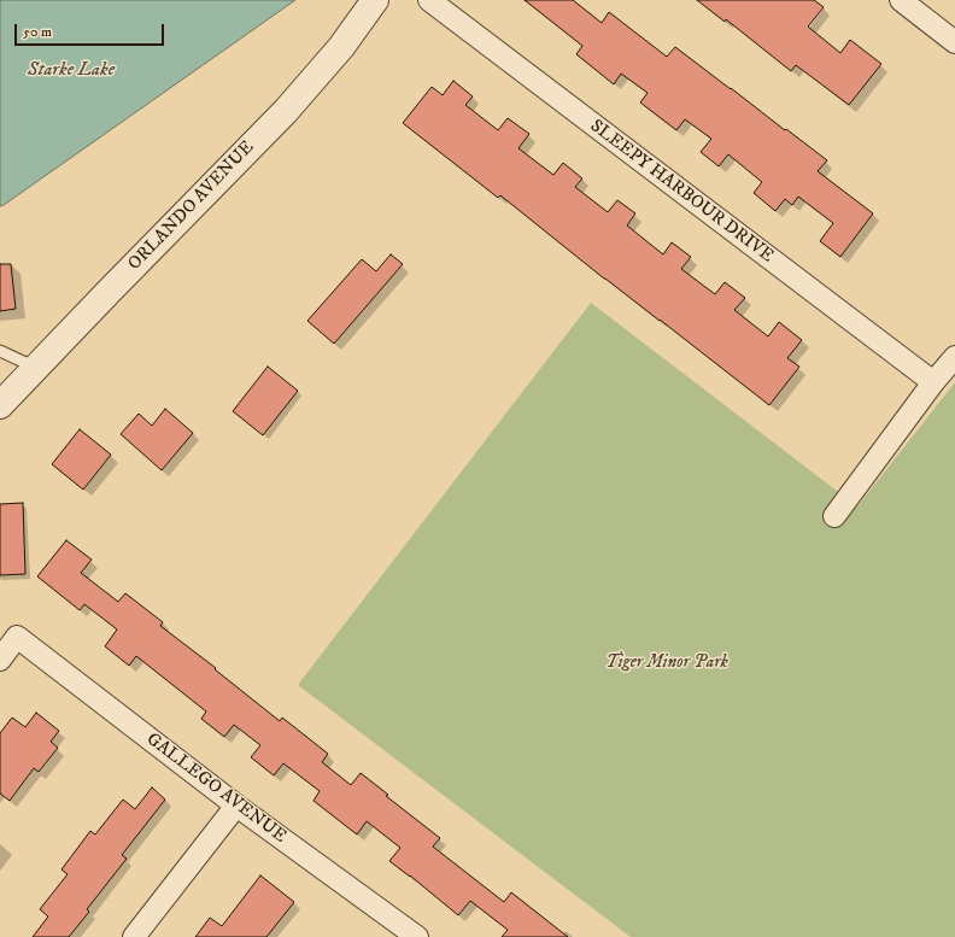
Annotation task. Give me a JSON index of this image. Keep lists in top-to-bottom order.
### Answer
{
  "streets": {
    "street": ["SLEEPY HARBOUR DRIVE", "ORLANDO AVENUE", "GALLEGO AVENUE"]
  },
  "water": ["Starke Lake"],
  "parks": ["Tiger Minor Park"],
  "scale_bar": "50 m"
}
